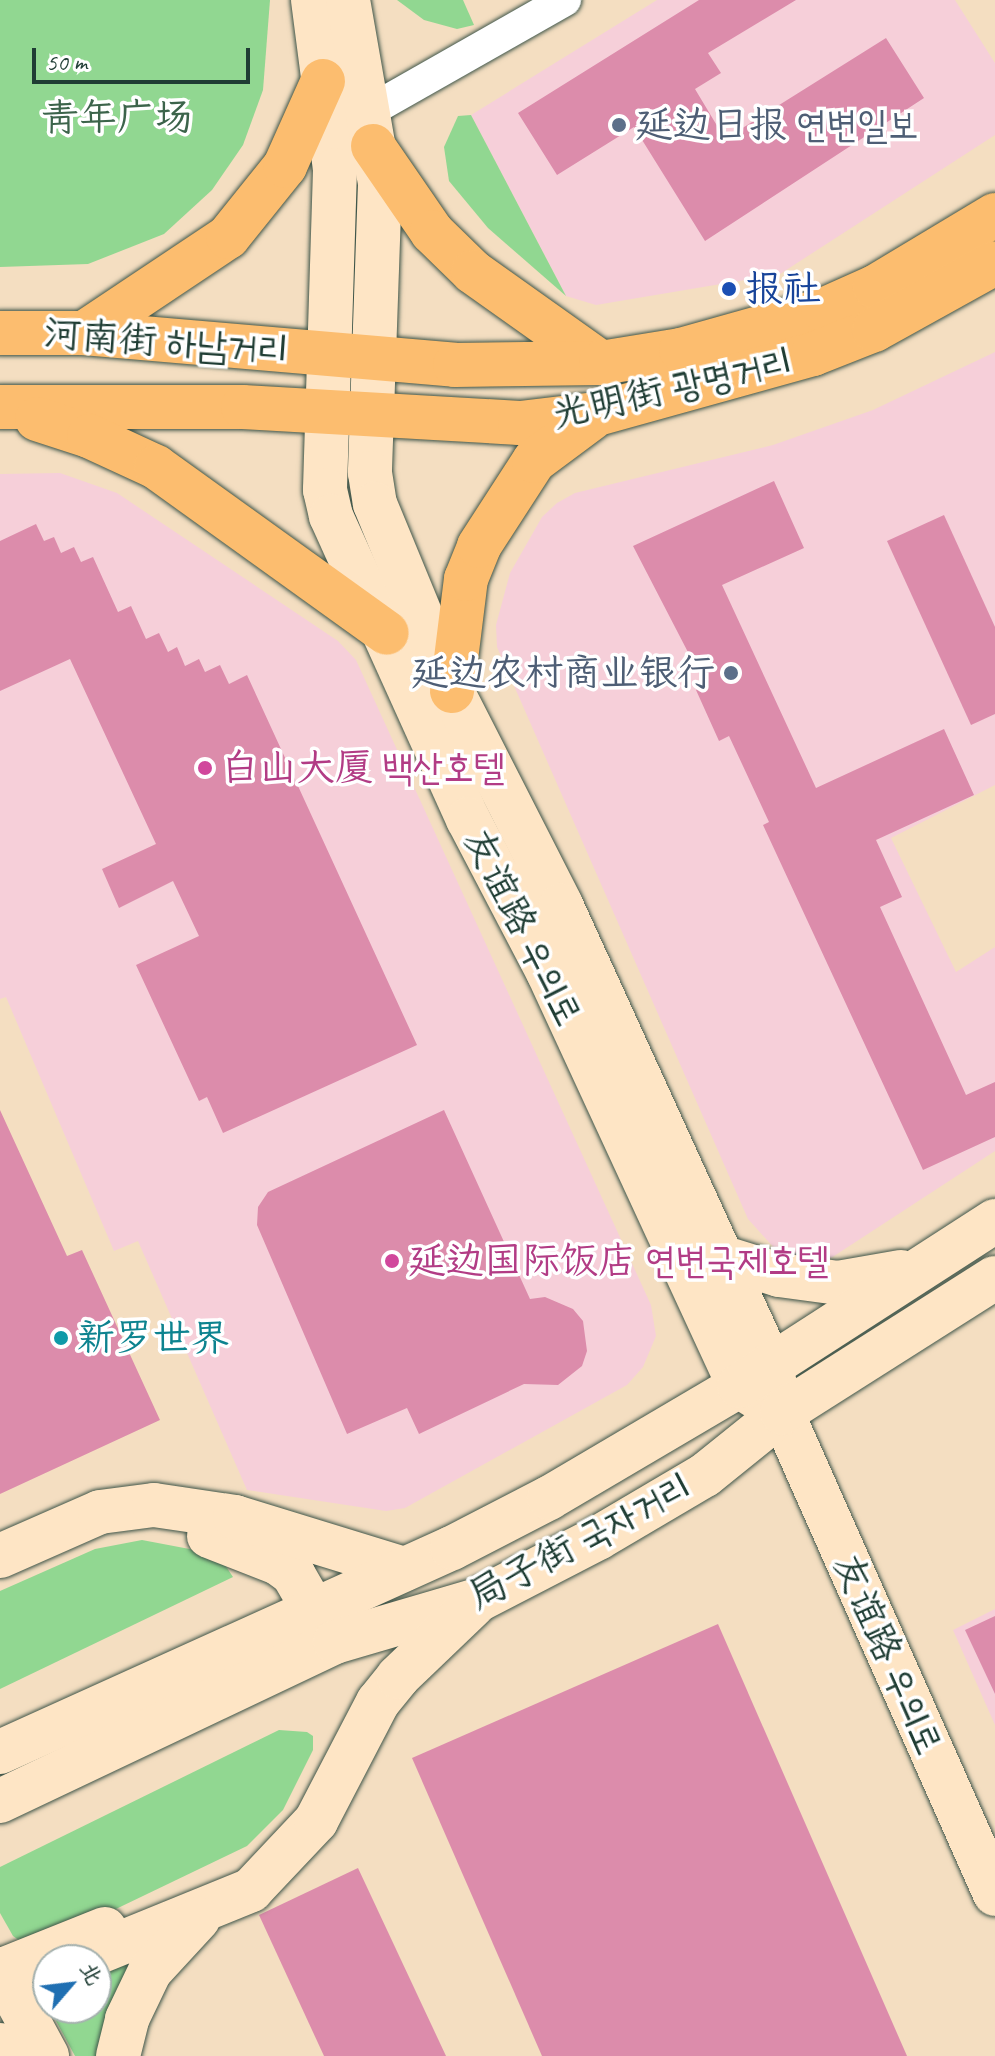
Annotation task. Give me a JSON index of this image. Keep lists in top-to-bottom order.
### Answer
{
  "streets": {
    "main road": [
      "河南街 하남거리",
      "光明街 광명거리",
      "友谊路 우의로",
      "局子街 국자거리"
    ]
  },
  "crossings": [
    ["河南街 하남거리", "光明街 광명거리"],
    ["河南街 하남거리", "友谊路 우의로"],
    ["光明街 광명거리", "友谊路 우의로"],
    ["友谊路 우의로", "局子街 국자거리"]
  ],
  "parks": ["青年广场"],
  "places": [
    "延边日报 연변일보",
    "报社",
    "延边农村商业银行",
    "白山大厦 백산호텔",
    "延边国际饭店 연변국제호텔",
    "新罗世界"
  ],
  "scale_bar": "50 m",
  "north": "top right"
}
